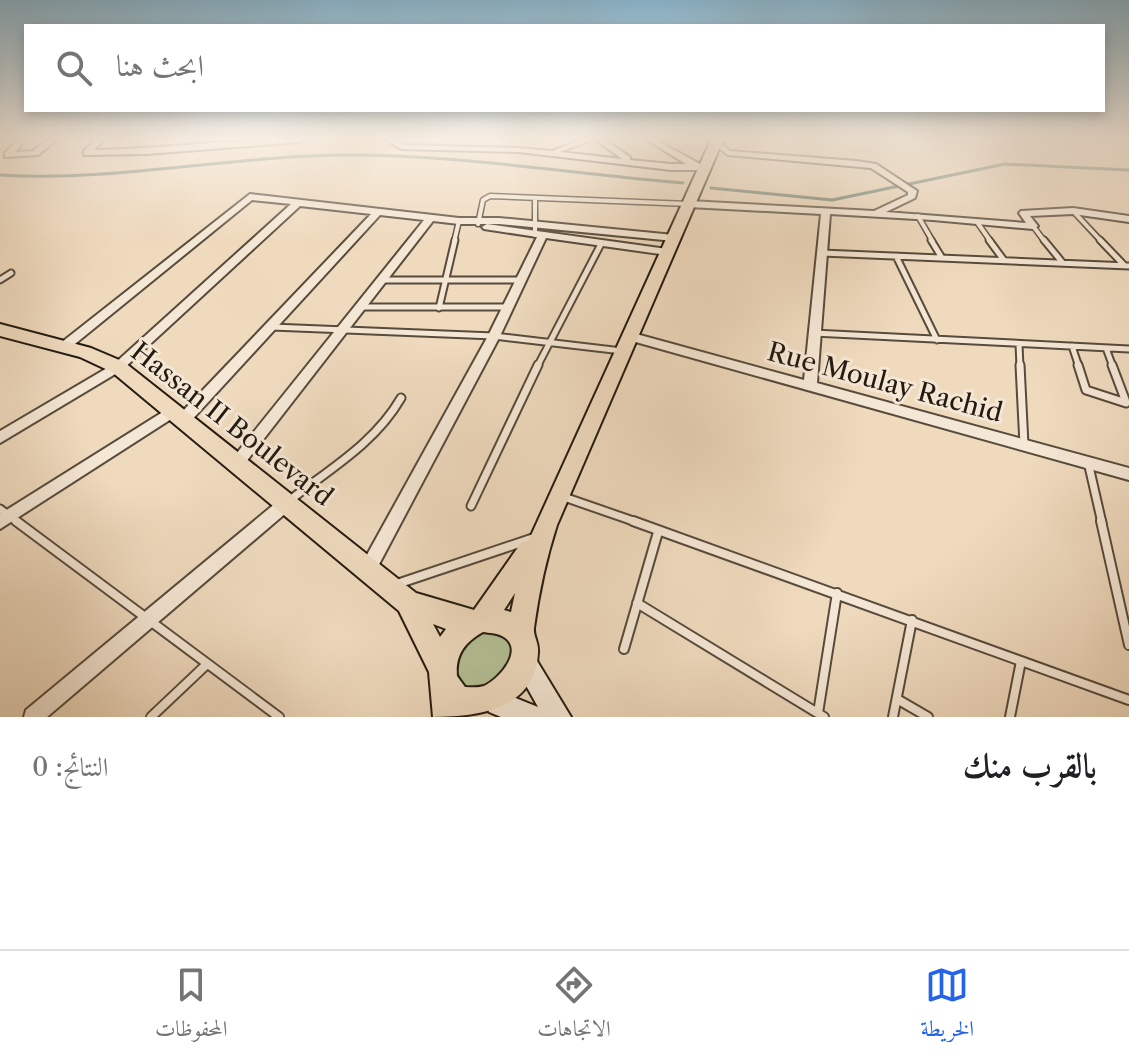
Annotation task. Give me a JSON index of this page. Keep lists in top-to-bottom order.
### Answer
{
  "streets": {
    "main road": ["Hassan II Boulevard"],
    "street": ["Rue Moulay Rachid"]
  },
  "page": {
    "search": "ابحث هنا",
    "heading": ["بالقرب منك", "النتائج: 0"],
    "nav": ["الخريطة", "الاتجاهات", "المحفوظات"]
  }
}
